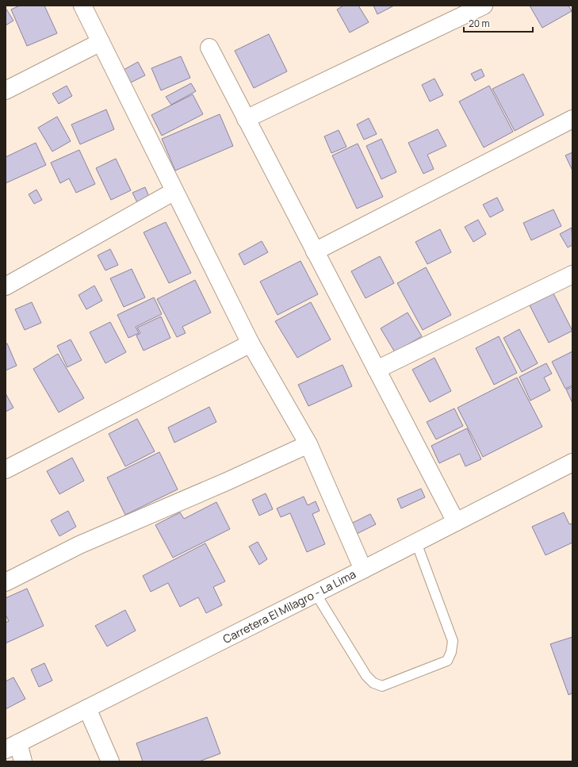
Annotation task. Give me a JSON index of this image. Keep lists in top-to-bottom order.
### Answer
{
  "streets": {
    "street": ["Carretera El Milagro - La Lima"]
  },
  "scale_bar": "20 m"
}
